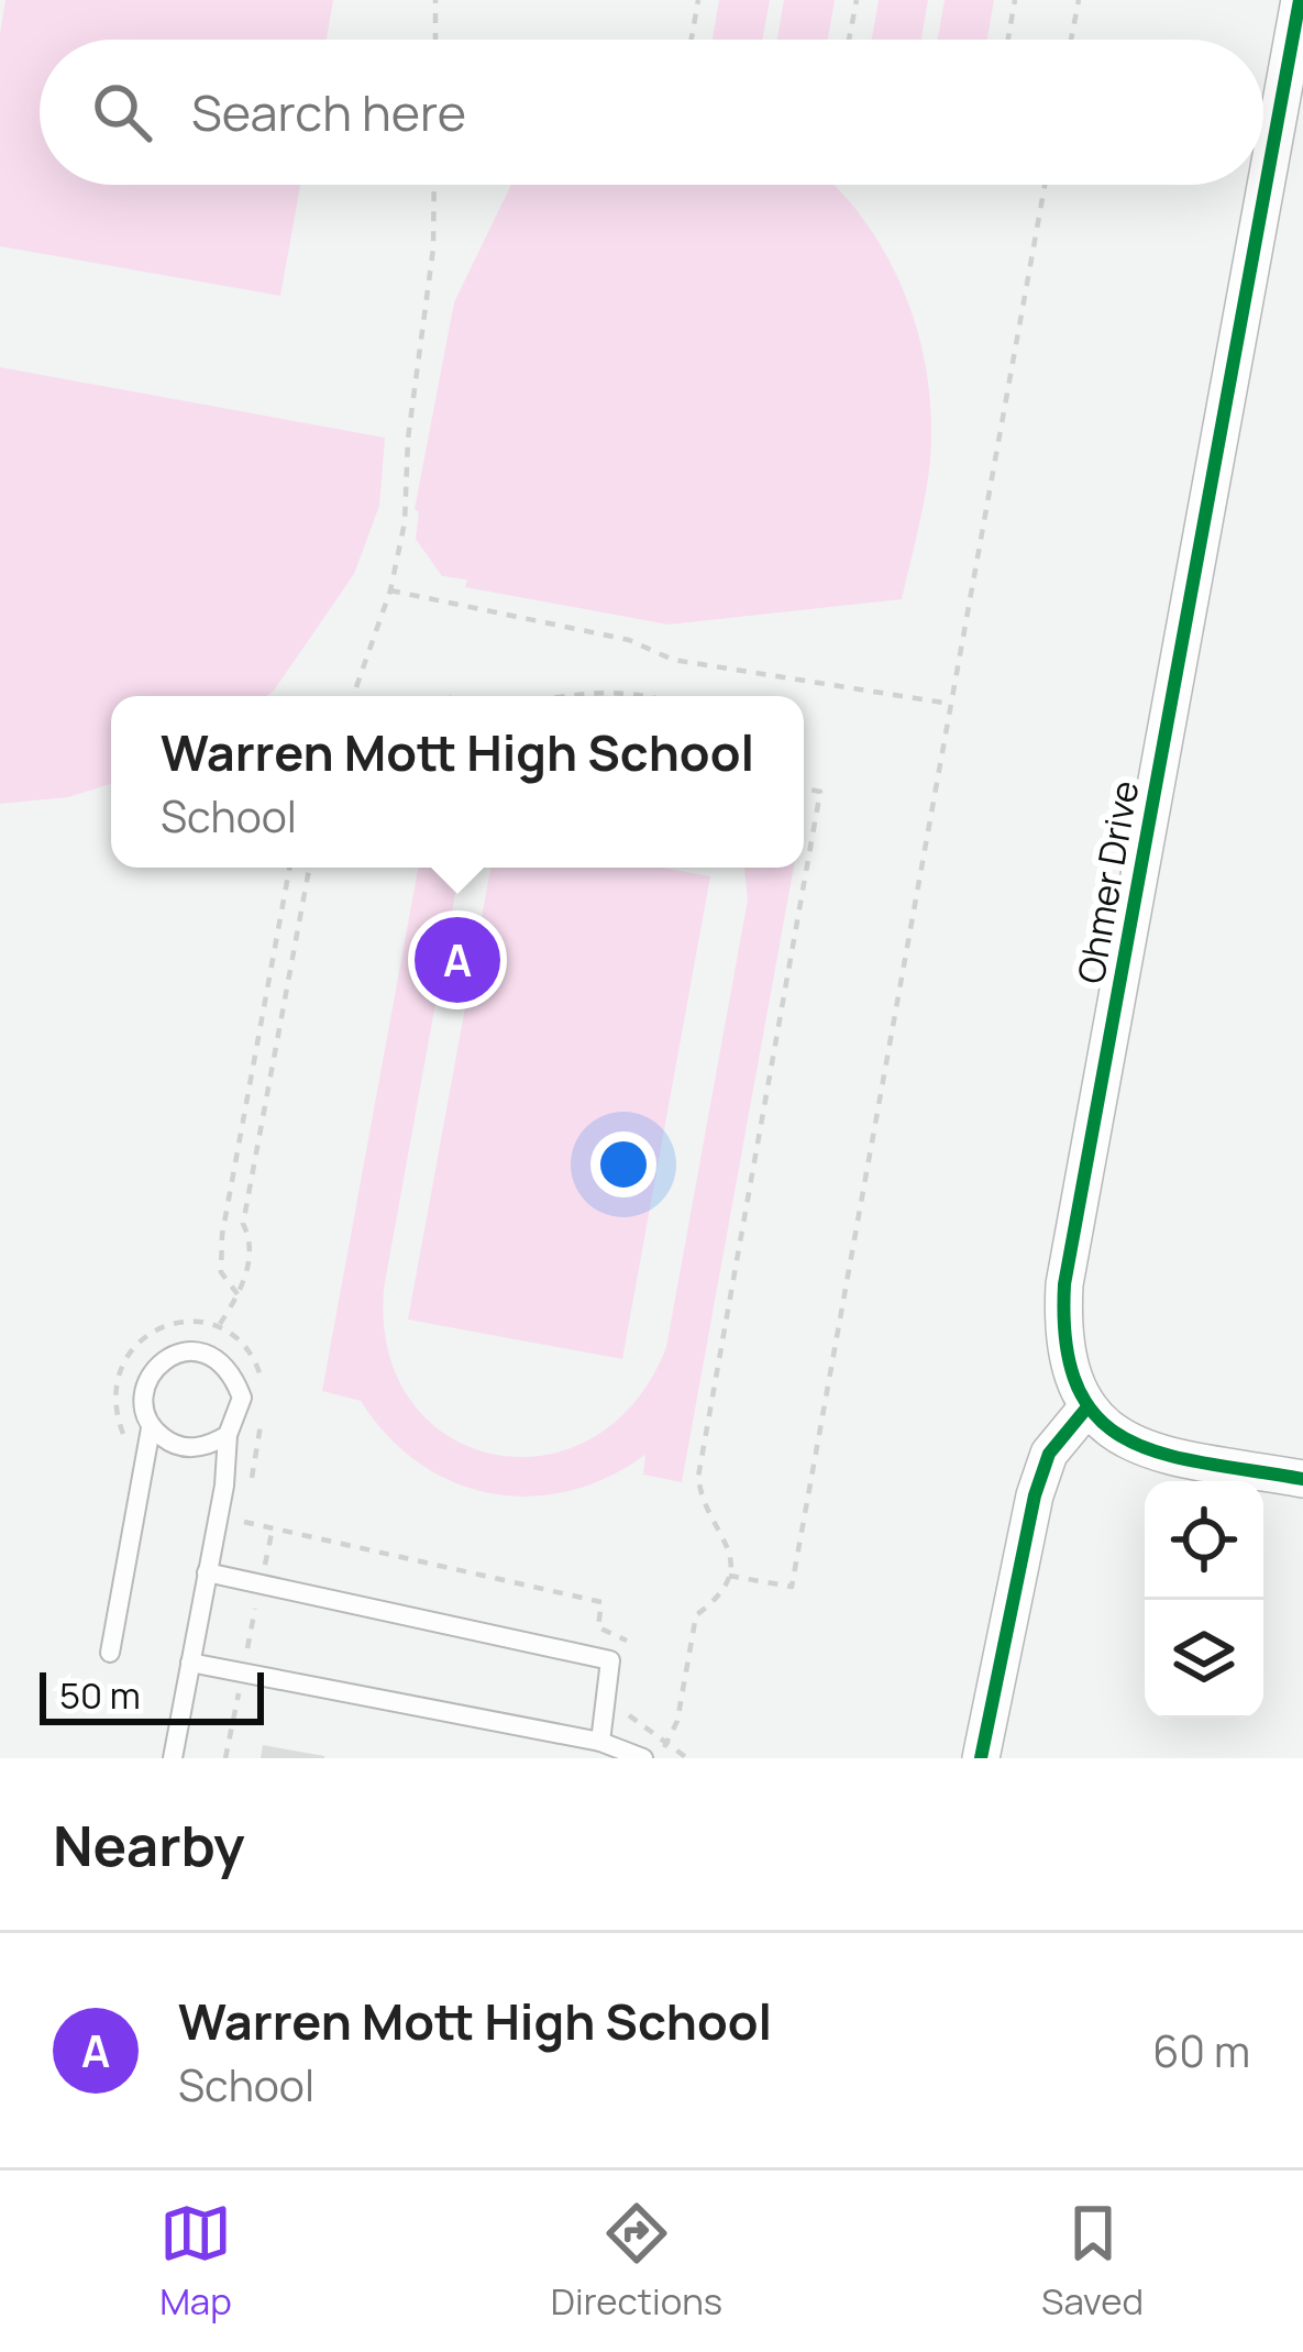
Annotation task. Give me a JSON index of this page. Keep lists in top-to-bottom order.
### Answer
{
  "streets": {
    "street": ["Ohmer Drive"]
  },
  "scale_bar": "50 m",
  "page": {
    "search": "Search here",
    "popup": ["Warren Mott High School", "School"],
    "pins": "A",
    "scale": "50 m",
    "heading": "Nearby",
    "list": [
      {
        "mark": "A",
        "name": "Warren Mott High School",
        "note": "School",
        "value": "60 m"
      }
    ],
    "nav": ["Map", "Directions", "Saved"]
  }
}
